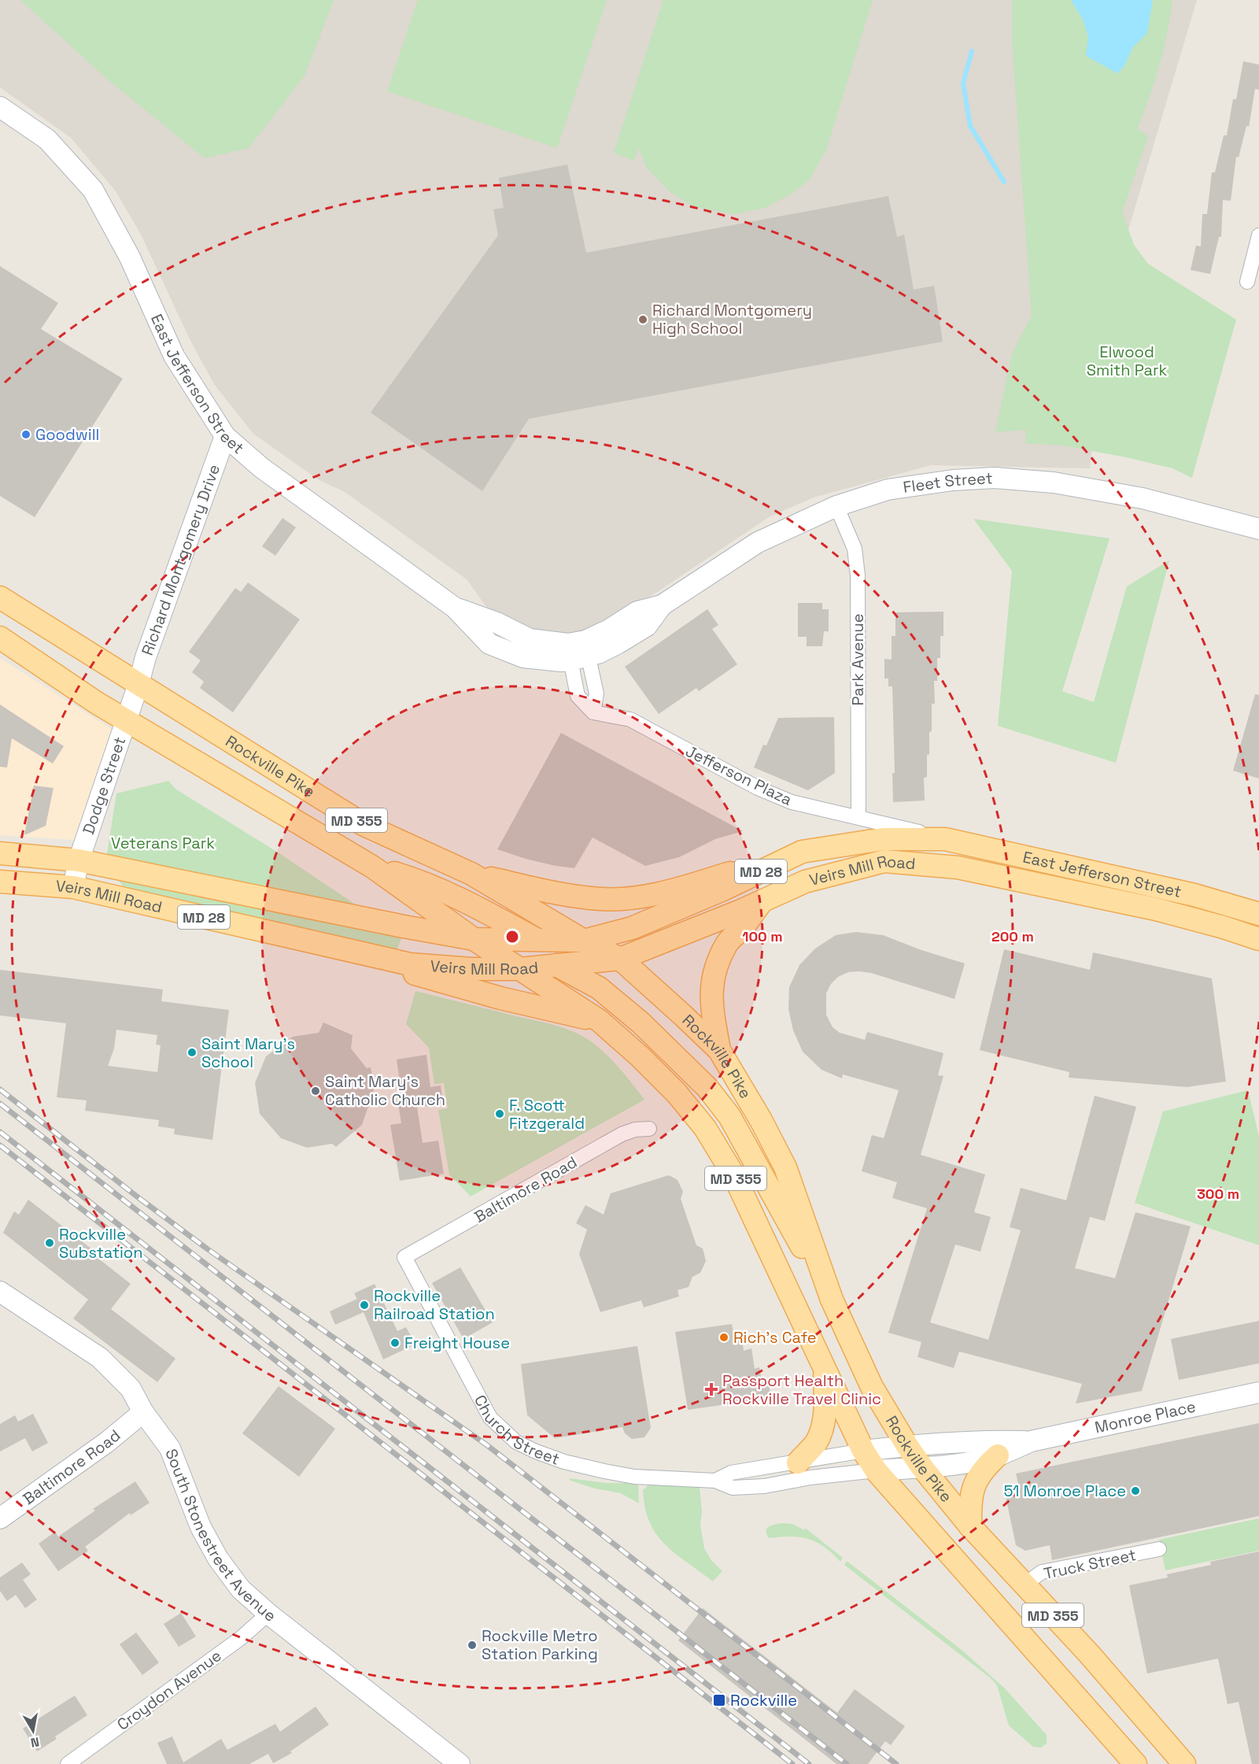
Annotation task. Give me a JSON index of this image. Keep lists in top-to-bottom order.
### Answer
{
  "streets": {
    "main road": [
      "East Jefferson Street",
      "Rockville Pike",
      "MD 355",
      "MD 28",
      "Veirs Mill Road"
    ],
    "street": [
      "Fleet Street",
      "Richard Montgomery Drive",
      "Park Avenue",
      "Jefferson Plaza",
      "Dodge Street",
      "Baltimore Road",
      "Monroe Place",
      "Church Street",
      "South Stonestreet Avenue",
      "Truck Street",
      "Croydon Avenue"
    ]
  },
  "crossings": [
    ["East Jefferson Street", "Fleet Street"],
    ["East Jefferson Street", "Richard Montgomery Drive"],
    ["East Jefferson Street", "Jefferson Plaza"],
    ["East Jefferson Street", "Veirs Mill Road"],
    ["Fleet Street", "Park Avenue"],
    ["Fleet Street", "Jefferson Plaza"],
    ["Richard Montgomery Drive", "Rockville Pike"],
    ["Richard Montgomery Drive", "Dodge Street"],
    ["Park Avenue", "Jefferson Plaza"],
    ["Rockville Pike", "Dodge Street"],
    ["Rockville Pike", "Veirs Mill Road"],
    ["Rockville Pike", "Monroe Place"],
    ["Rockville Pike", "Church Street"],
    ["Rockville Pike", "Truck Street"],
    ["Jefferson Plaza", "Veirs Mill Road"],
    ["Dodge Street", "MD 355"],
    ["Dodge Street", "Veirs Mill Road"],
    ["MD 355", "Veirs Mill Road"],
    ["MD 355", "Monroe Place"],
    ["MD 355", "Church Street"],
    ["Baltimore Road", "Church Street"],
    ["Baltimore Road", "South Stonestreet Avenue"],
    ["Monroe Place", "Church Street"],
    ["South Stonestreet Avenue", "Croydon Avenue"]
  ],
  "parks": ["Elwood Smith Park", "Veterans Park"],
  "places": {
    "other": [
      "Richard Montgomery High School",
      "Goodwill",
      "Saint Mary's School",
      "Saint Mary's Catholic Church",
      "F. Scott Fitzgerald",
      "Rockville Substation",
      "Rockville Railroad Station",
      "Rich's Cafe",
      "Freight House",
      "51 Monroe Place",
      "Rockville Metro Station Parking"
    ],
    "health": ["Passport Health Rockville Travel Clinic"],
    "transit": ["Rockville"]
  },
  "north": "bottom",
  "rings": ["100 m", "200 m", "300 m"]
}
